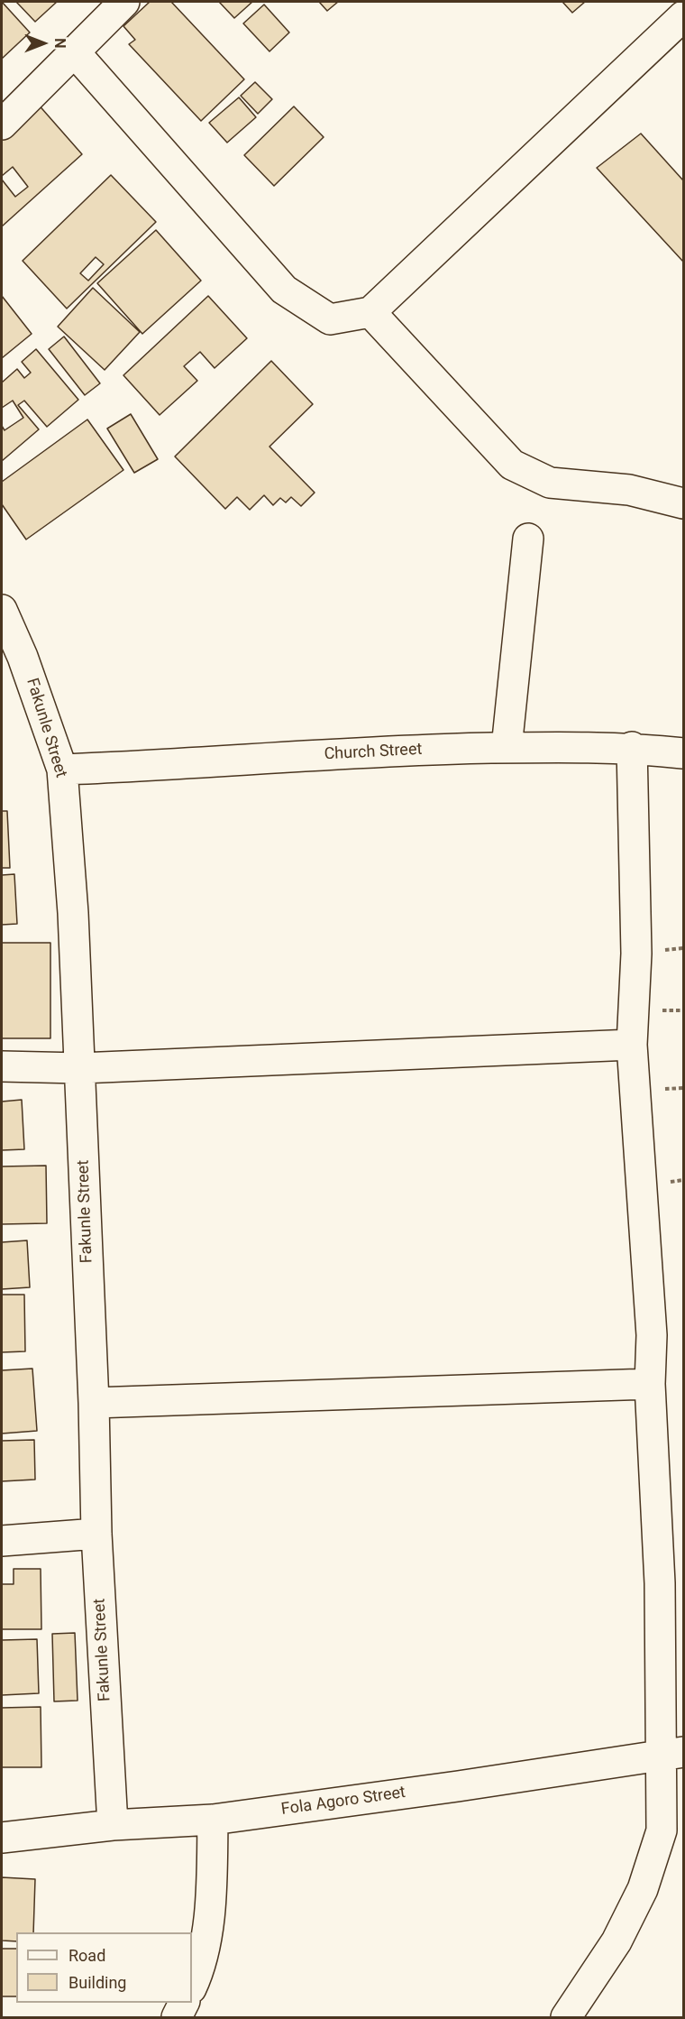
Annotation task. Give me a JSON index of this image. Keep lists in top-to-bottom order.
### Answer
{
  "streets": {
    "street": ["Fakunle Street", "Church Street", "Fola Agoro Street"]
  },
  "crossings": [
    ["Fakunle Street", "Church Street"],
    ["Fakunle Street", "Fola Agoro Street"]
  ],
  "legend": ["Road", "Building"],
  "north": "right"
}
